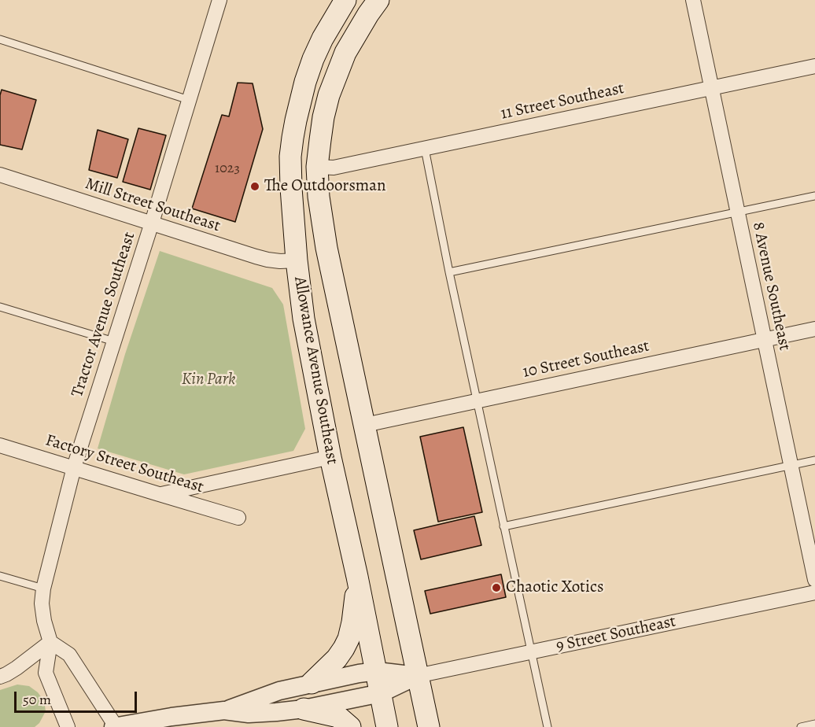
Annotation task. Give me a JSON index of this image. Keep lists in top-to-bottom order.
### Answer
{
  "streets": {
    "main road": ["Allowance Avenue Southeast"],
    "street": [
      "11 Street Southeast",
      "Mill Street Southeast",
      "8 Avenue Southeast",
      "Tractor Avenue Southeast",
      "10 Street Southeast",
      "Factory Street Southeast",
      "9 Street Southeast"
    ]
  },
  "crossings": [
    ["11 Street Southeast", "8 Avenue Southeast"],
    ["11 Street Southeast", "Allowance Avenue Southeast"],
    ["Mill Street Southeast", "Tractor Avenue Southeast"],
    ["Mill Street Southeast", "Allowance Avenue Southeast"],
    ["8 Avenue Southeast", "10 Street Southeast"],
    ["Tractor Avenue Southeast", "Factory Street Southeast"],
    ["10 Street Southeast", "Allowance Avenue Southeast"],
    ["Allowance Avenue Southeast", "9 Street Southeast"]
  ],
  "parks": ["Kin Park"],
  "places": ["The Outdoorsman", "Chaotic Xotics"],
  "house_numbers": ["1023"],
  "scale_bar": "50 m"
}
